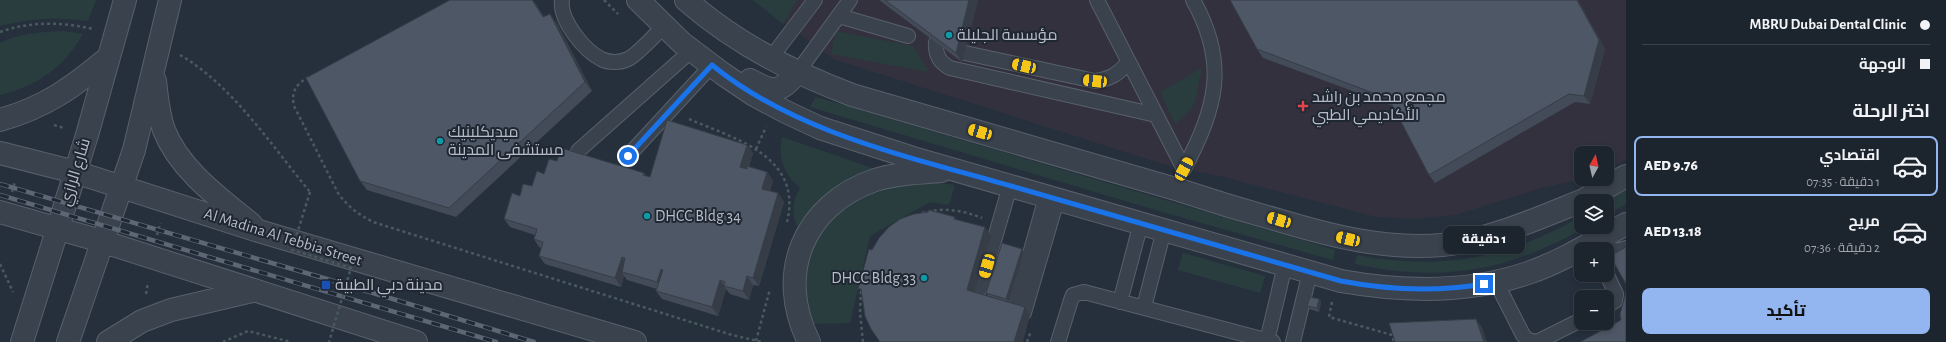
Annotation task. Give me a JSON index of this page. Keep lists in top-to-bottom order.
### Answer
{
  "streets": {
    "street": ["شارع الرازي", "Al Madina Al Tebbia Street"]
  },
  "crossings": [
    ["شارع الرازي", "Al Madina Al Tebbia Street"]
  ],
  "places": {
    "other": [
      "مؤسسة الجليلة",
      "ميديكلينيك مستشفى المدينة",
      "DHCC Bldg 34",
      "DHCC Bldg 33"
    ],
    "health": ["مجمع محمد بن راشد الأكاديمي الطبي"],
    "transit": ["مدينة دبي الطبية"]
  },
  "north": "top",
  "page": {
    "banner": ["MBRU Dubai Dental Clinic", "الوجهة"],
    "heading": "اختر الرحلة",
    "list": [
      {
        "name": "اقتصادي",
        "note": "1 دقيقة · 07:35",
        "value": "AED 9.76"
      },
      {
        "name": "مريح",
        "note": "2 دقيقة · 07:36",
        "value": "AED 13.18"
      }
    ],
    "map_buttons": ["+", "−"],
    "bubble": "1 دقيقة",
    "buttons": "تأكيد"
  }
}
